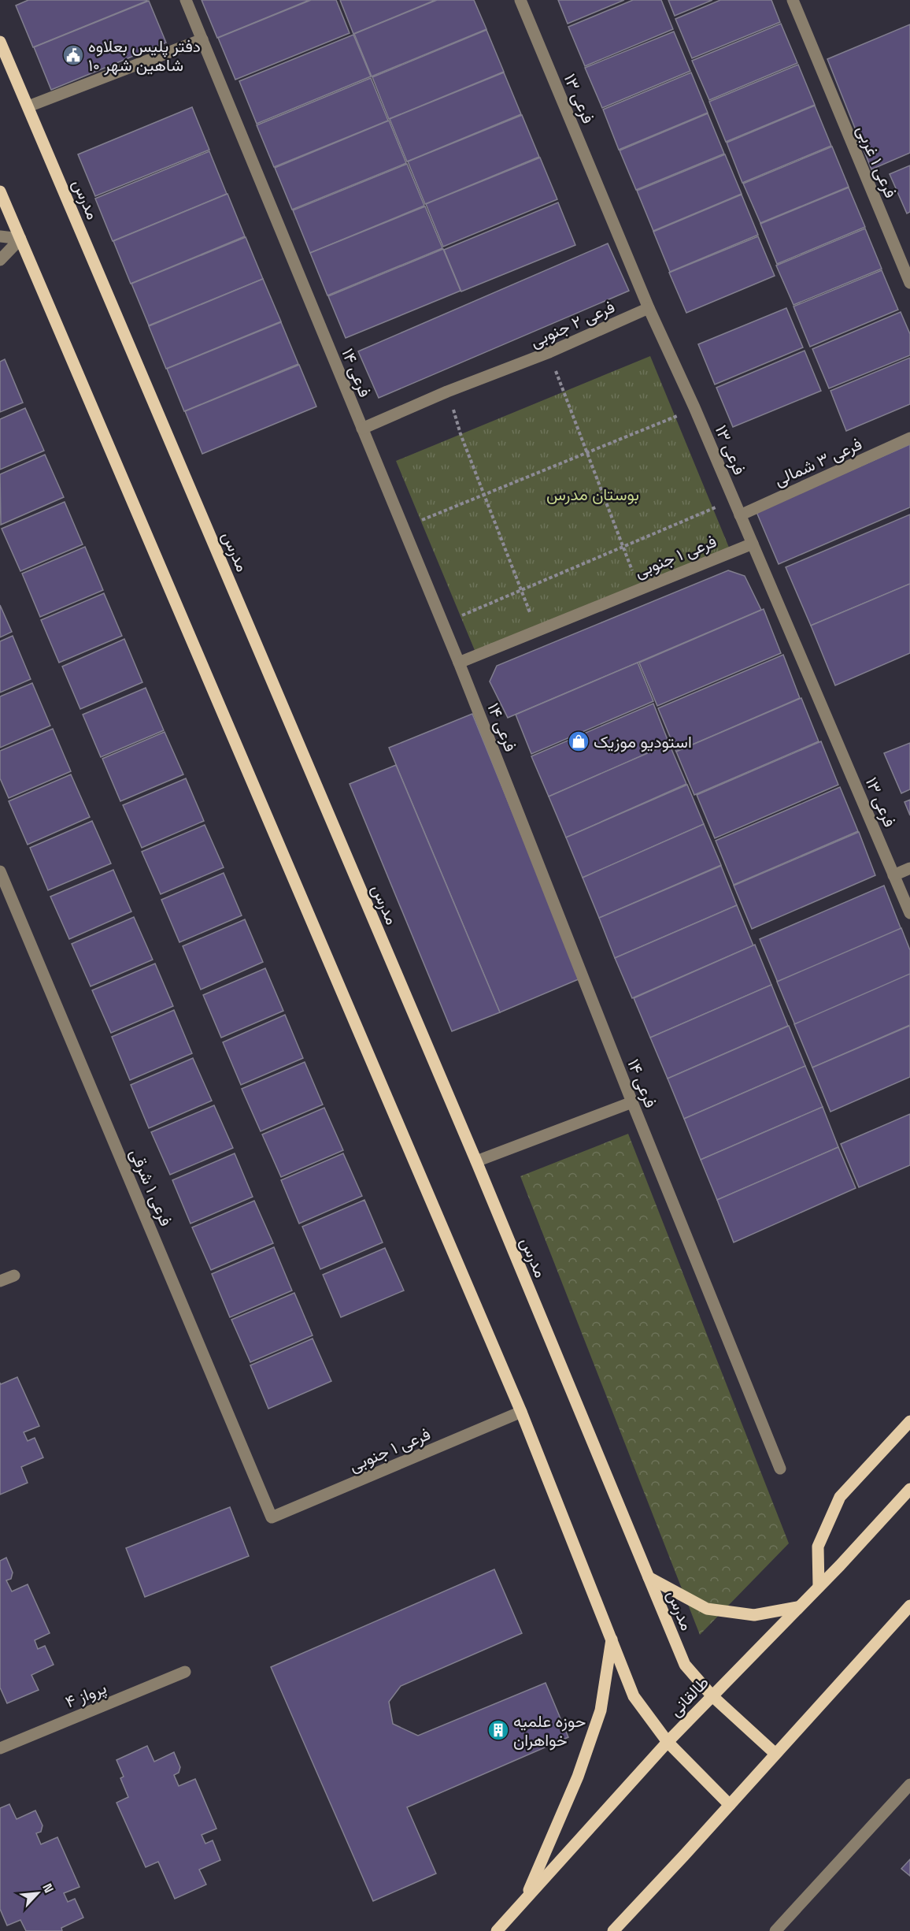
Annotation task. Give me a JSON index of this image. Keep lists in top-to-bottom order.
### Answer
{
  "streets": {
    "main road": ["مدرس", "طالقانی"],
    "street": [
      "فرعی ۱۳",
      "فرعی ۱ غربی",
      "فرعی ۲ جنوبی",
      "فرعی ۱۴",
      "فرعی ۳ شمالی",
      "فرعی ۱ جنوبی",
      "فرعی ۱ شرقی",
      "پرواز ۴"
    ]
  },
  "crossings": [
    ["فرعی ۱۳", "فرعی ۲ جنوبی"],
    ["فرعی ۱۳", "فرعی ۳ شمالی"],
    ["فرعی ۱۳", "فرعی ۱ جنوبی"],
    ["مدرس", "طالقانی"],
    ["فرعی ۲ جنوبی", "فرعی ۱۴"],
    ["فرعی ۱۴", "فرعی ۱ جنوبی"],
    ["فرعی ۱ جنوبی", "فرعی ۱ شرقی"]
  ],
  "parks": ["بوستان مدرس"],
  "places": {
    "public building": ["دفتر پلیس بعلاوه ۱۰ شاهین شهر"],
    "shop": ["استودیو موزیک"],
    "building": ["حوزه علمیه خواهران"]
  },
  "north": "top right"
}
